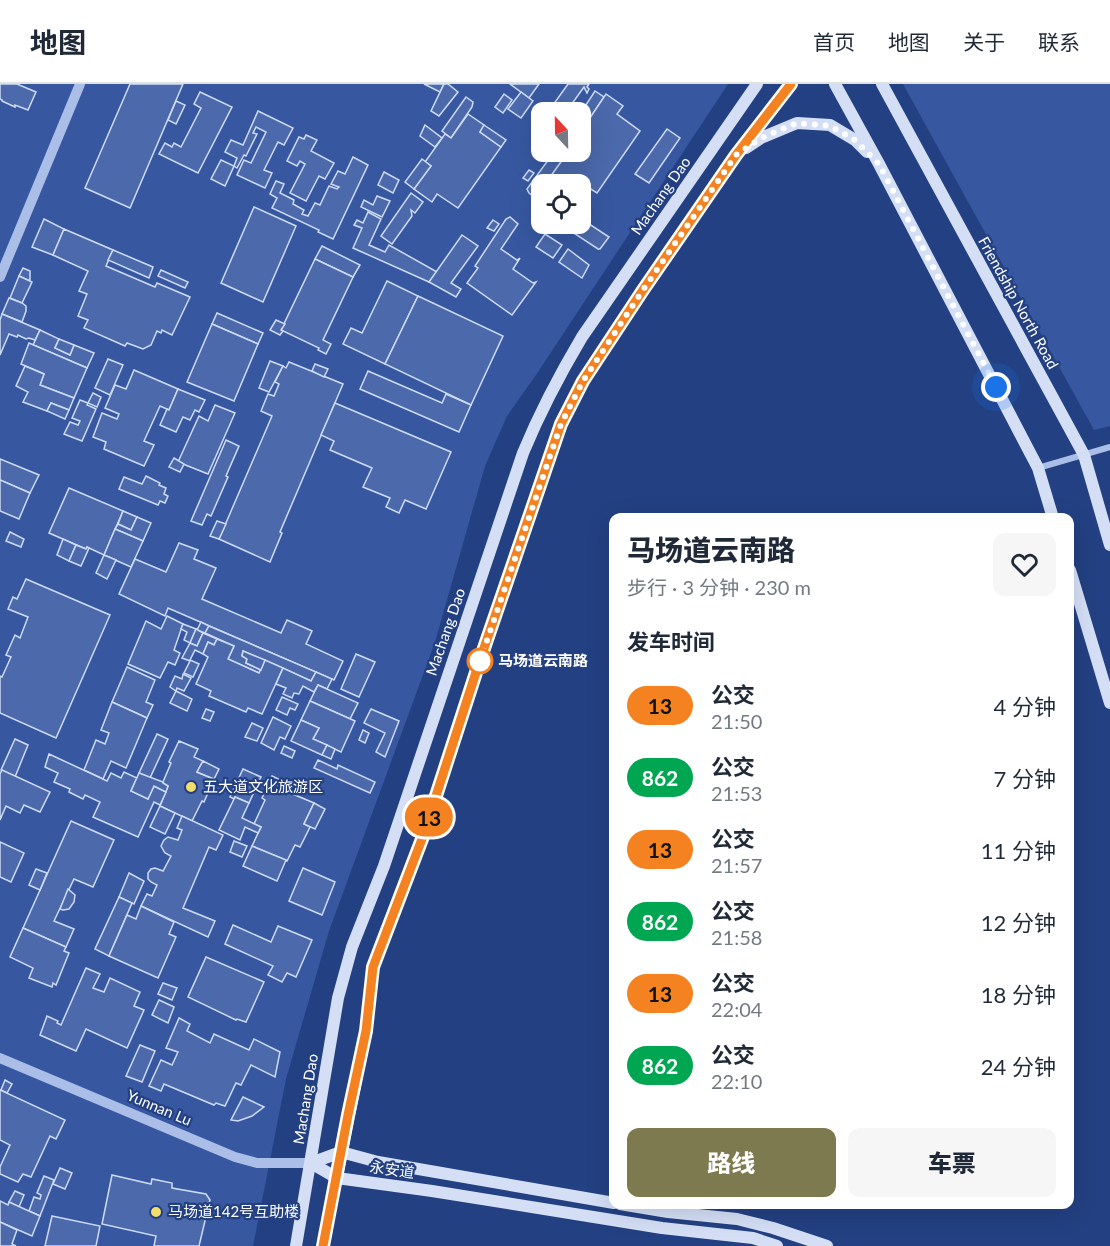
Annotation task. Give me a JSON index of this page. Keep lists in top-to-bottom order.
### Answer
{
  "streets": {
    "main road": ["Machang Dao", "Friendship North Road", "永安道"],
    "street": ["Yunnan Lu"]
  },
  "crossings": [
    ["Machang Dao", "Yunnan Lu"],
    ["Machang Dao", "永安道"],
    ["Yunnan Lu", "永安道"]
  ],
  "places": ["马场道云南路", "五大道文化旅游区", "马场道142号互助楼"],
  "lines": ["bus line 13"],
  "north": "top",
  "page": {
    "header": "地图",
    "nav": [
      "首页",
      "地图",
      "关于",
      "联系"
    ],
    "on_map": "13",
    "heading": [
      ["马场道云南路", "步行 · 3 分钟 · 230 m"],
      "发车时间"
    ],
    "list": [
      {
        "mark": "13",
        "name": "公交",
        "note": "21:50",
        "value": "4 分钟"
      },
      {
        "mark": "862",
        "name": "公交",
        "note": "21:53",
        "value": "7 分钟"
      },
      {
        "mark": "13",
        "name": "公交",
        "note": "21:57",
        "value": "11 分钟"
      },
      {
        "mark": "862",
        "name": "公交",
        "note": "21:58",
        "value": "12 分钟"
      },
      {
        "mark": "13",
        "name": "公交",
        "note": "22:04",
        "value": "18 分钟"
      },
      {
        "mark": "862",
        "name": "公交",
        "note": "22:10",
        "value": "24 分钟"
      }
    ],
    "buttons": ["路线", "车票"]
  }
}
